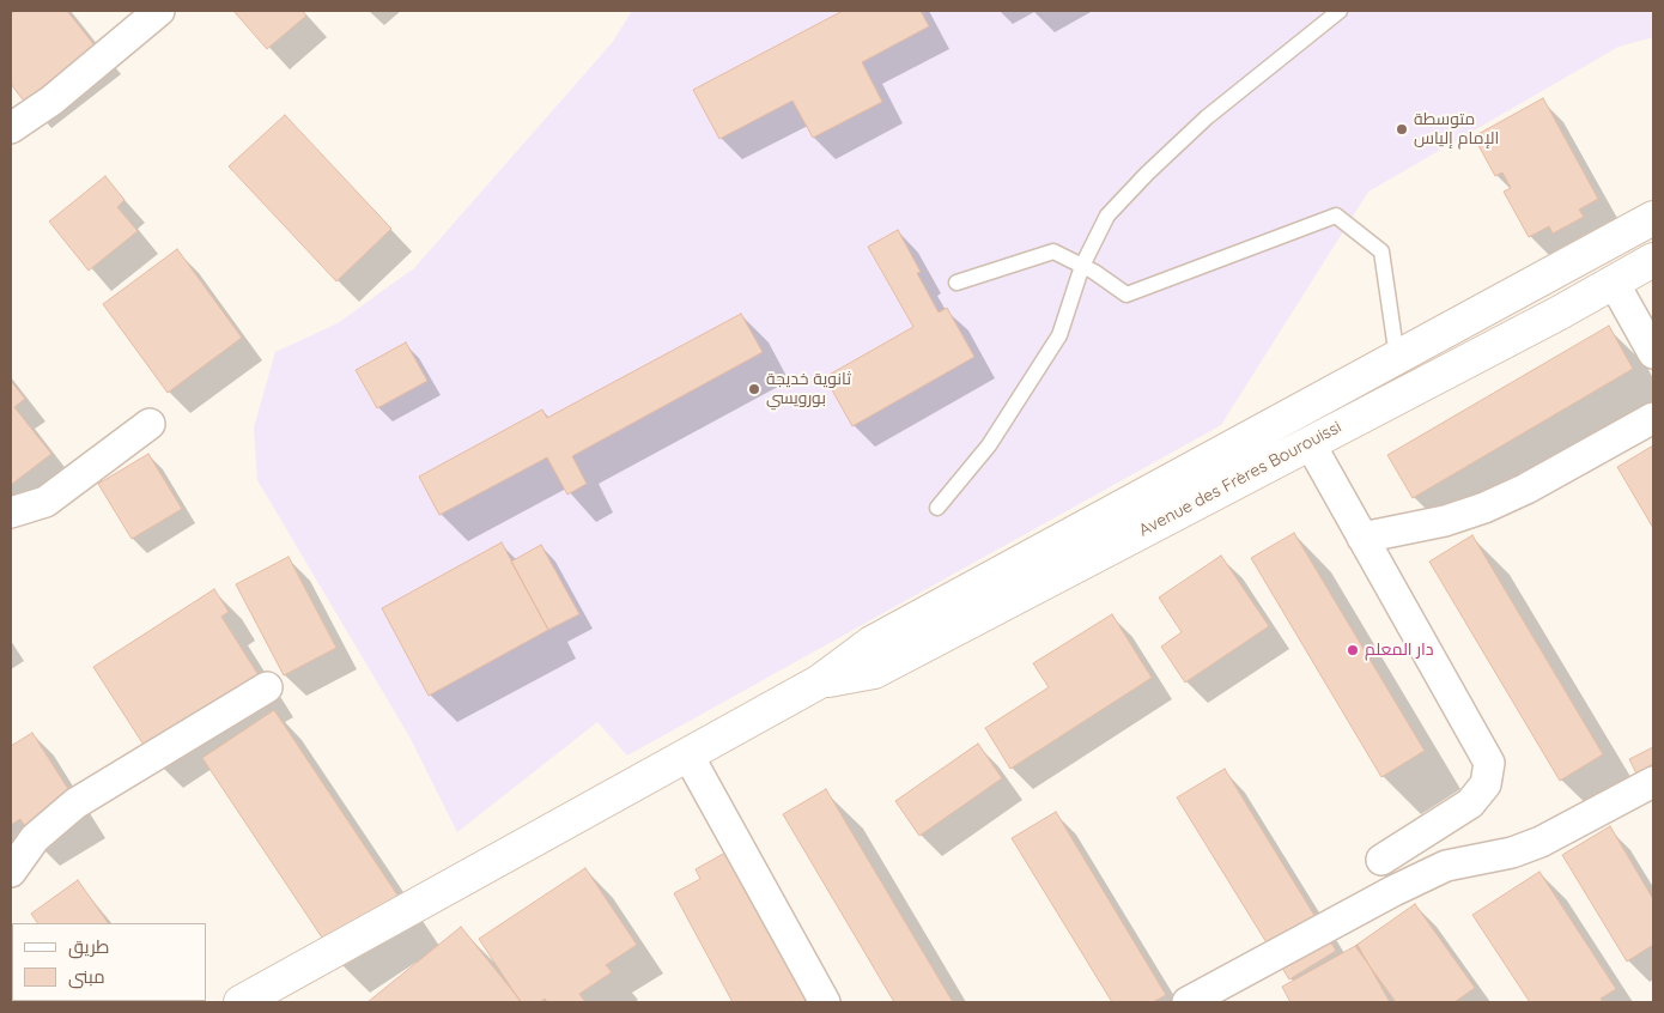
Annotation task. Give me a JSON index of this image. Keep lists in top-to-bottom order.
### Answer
{
  "streets": {
    "main road": ["Avenue des Frères Bourouissi"]
  },
  "places": ["متوسطة الإمام إلياس", "ثانوية خديجة بورويسي", "دار المعلم"],
  "legend": ["طريق", "مبنى"]
}
